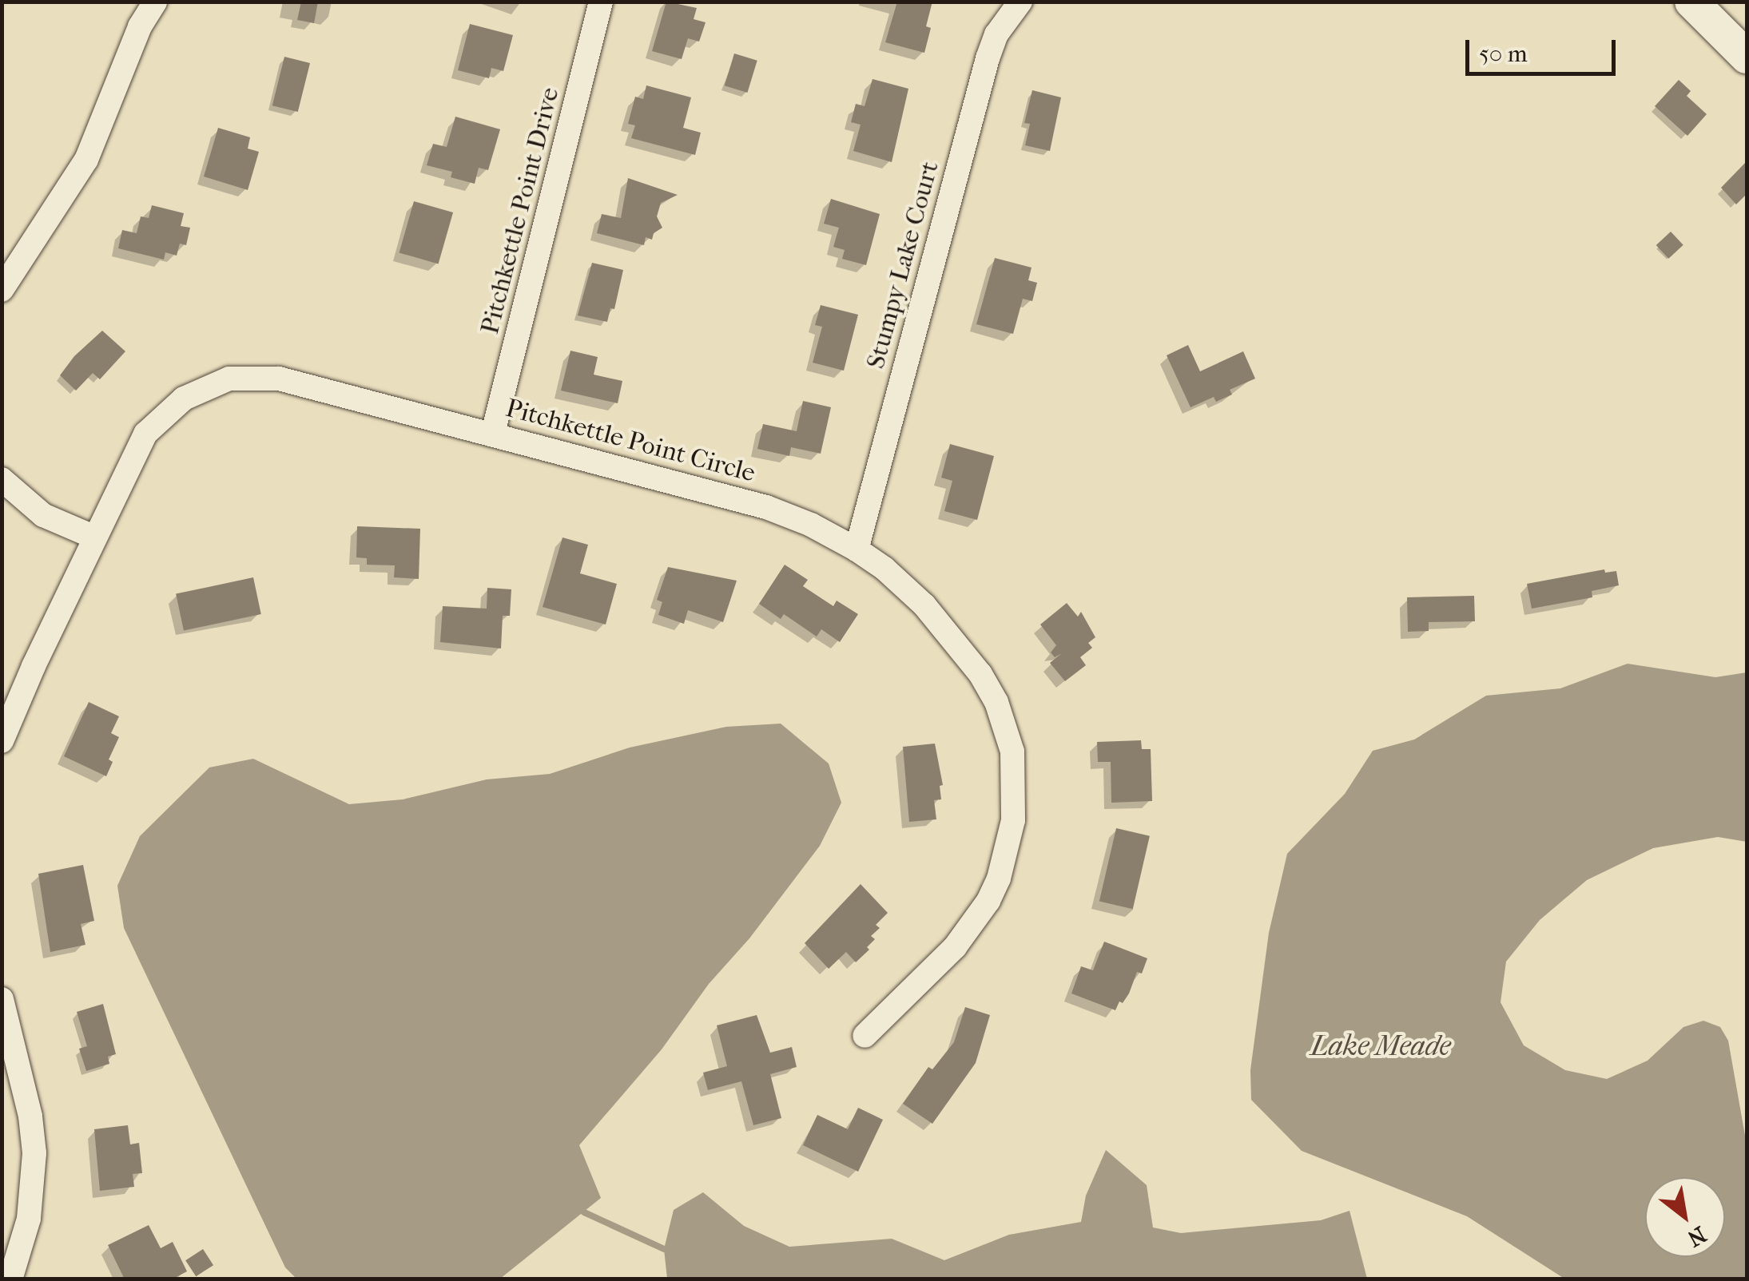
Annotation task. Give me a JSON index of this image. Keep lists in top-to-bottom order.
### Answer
{
  "streets": {
    "street": ["Pitchkettle Point Drive", "Stumpy Lake Court", "Pitchkettle Point Circle"]
  },
  "crossings": [
    ["Pitchkettle Point Drive", "Pitchkettle Point Circle"],
    ["Stumpy Lake Court", "Pitchkettle Point Circle"]
  ],
  "water": ["Lake Meade"],
  "scale_bar": "50 m",
  "north": "bottom right"
}
